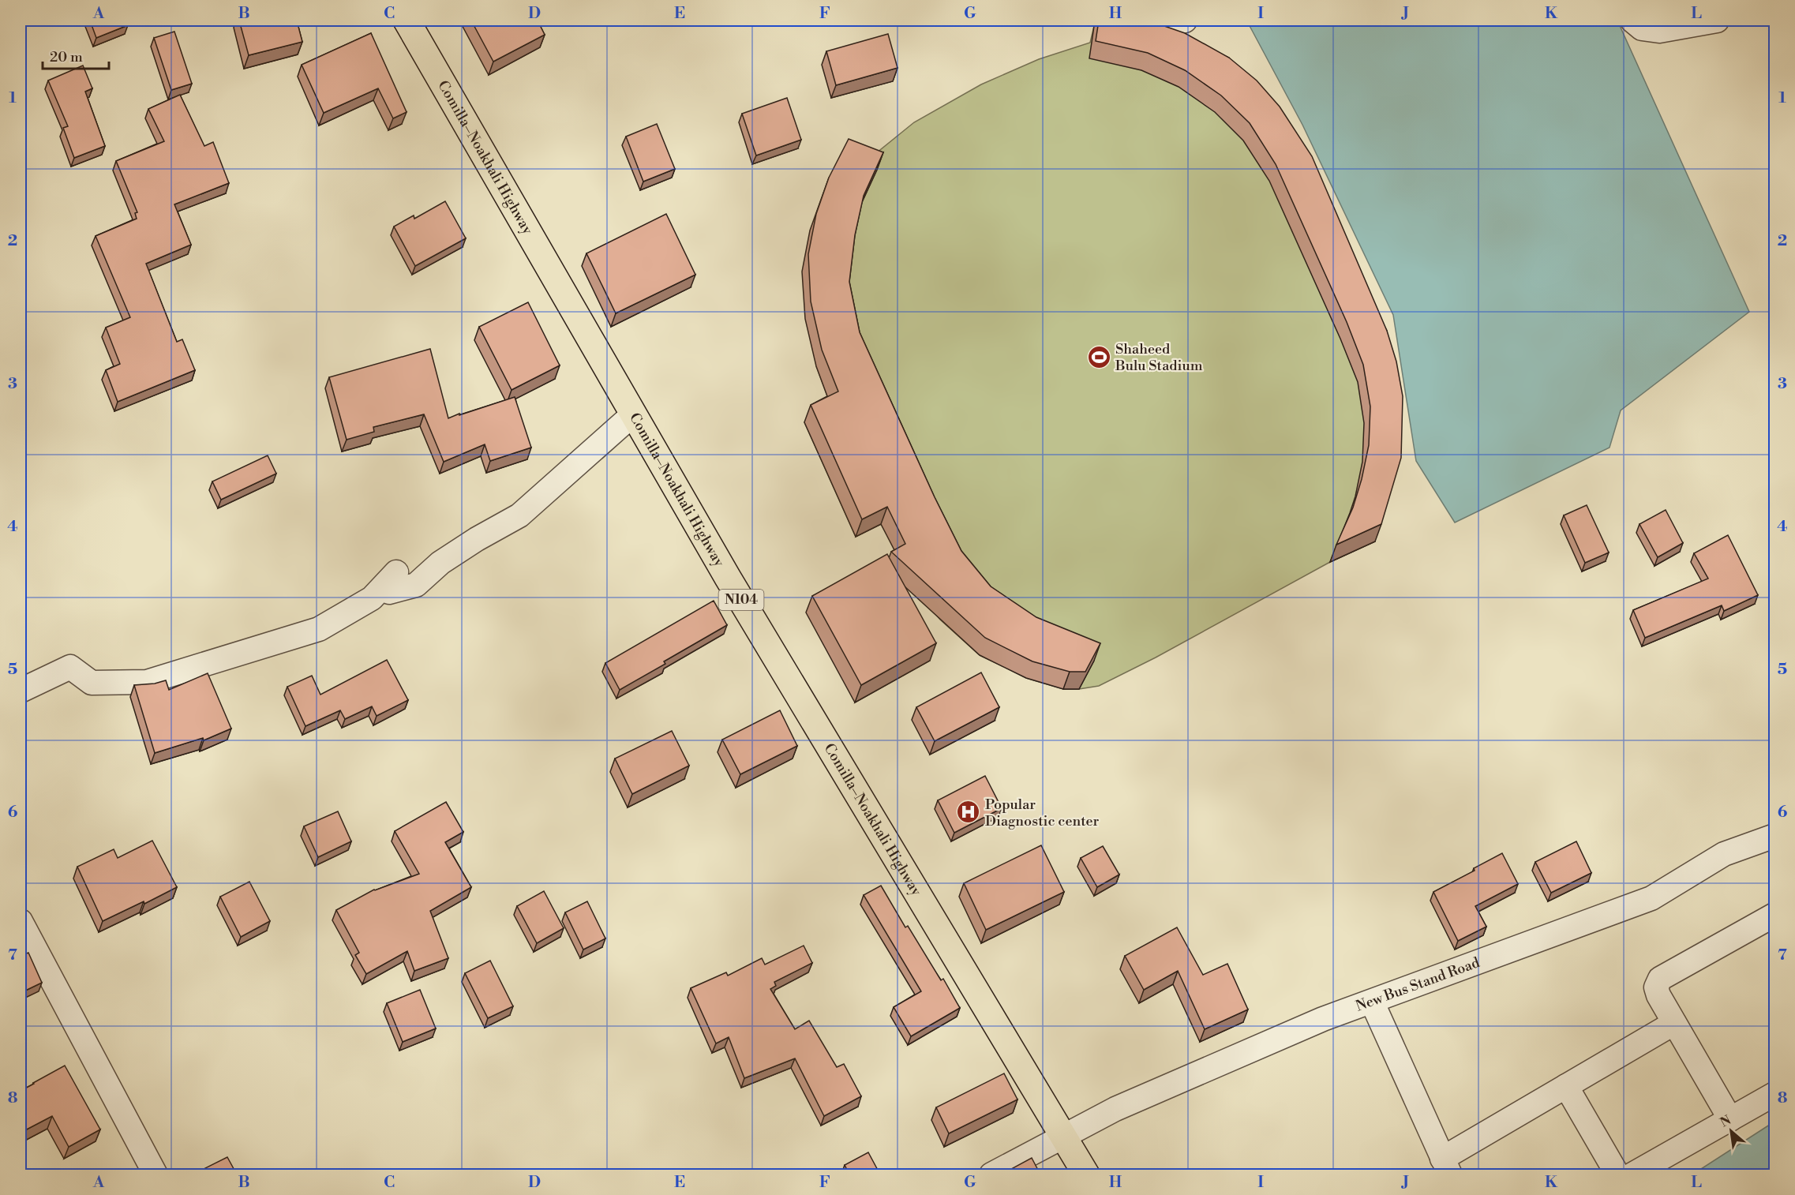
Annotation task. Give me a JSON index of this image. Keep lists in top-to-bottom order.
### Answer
{
  "streets": {
    "highway": ["Comilla–Noakhali Highway", "N104"],
    "street": ["New Bus Stand Road"]
  },
  "crossings": [
    ["Comilla–Noakhali Highway", "New Bus Stand Road"]
  ],
  "places": {
    "sports": ["Shaheed Bulu Stadium"],
    "hospital": ["Popular Diagnostic center"]
  },
  "scale_bar": "20 m",
  "north": "top left",
  "grid": {
    "columns": [
      "A",
      "B",
      "C",
      "D",
      "E",
      "F",
      "G",
      "H",
      "I",
      "J",
      "K",
      "L"
    ],
    "rows": [
      "1",
      "2",
      "3",
      "4",
      "5",
      "6",
      "7",
      "8"
    ]
  }
}
